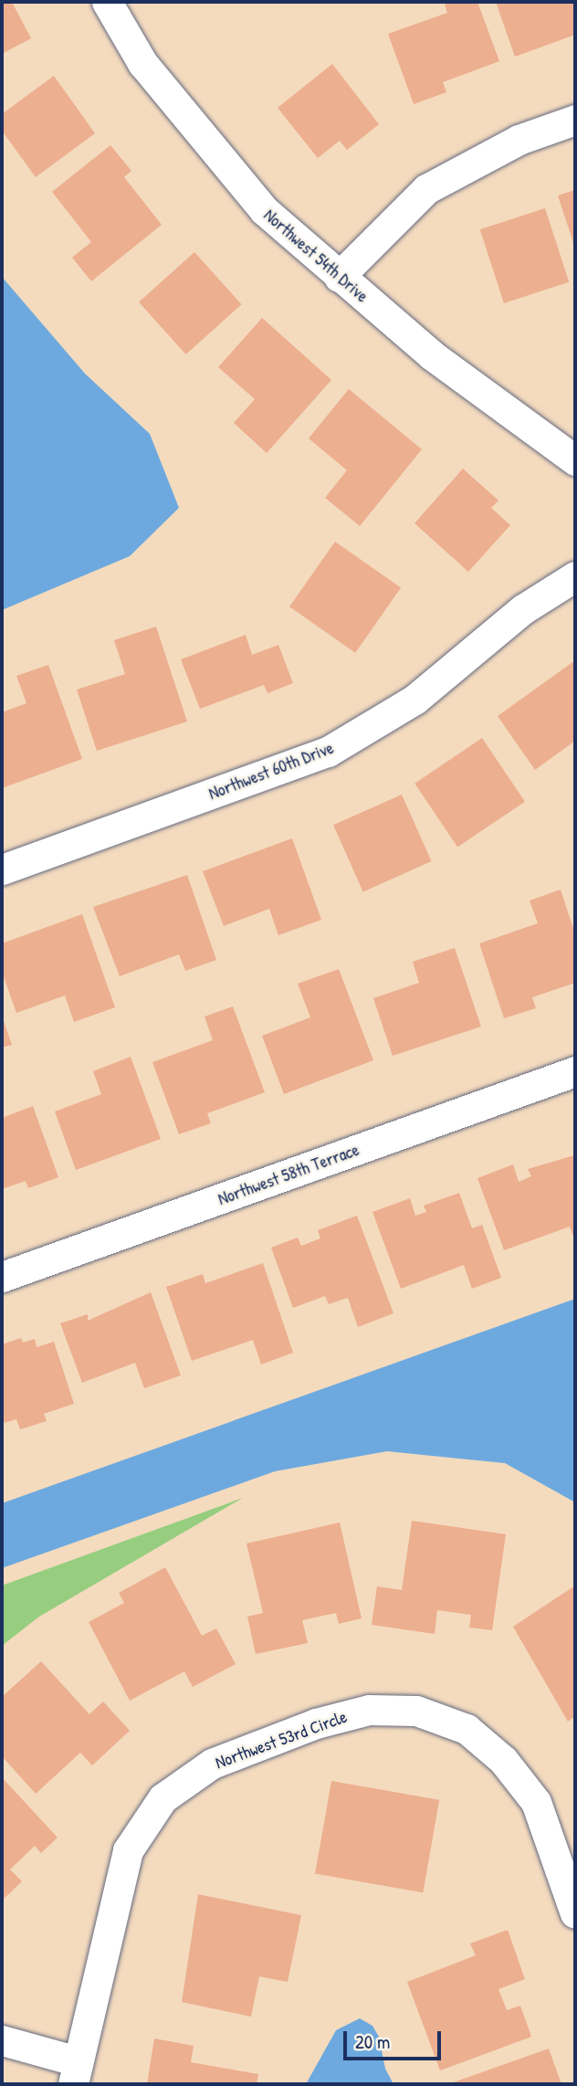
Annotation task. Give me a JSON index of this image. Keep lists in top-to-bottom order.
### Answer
{
  "streets": {
    "street": [
      "Northwest 54th Drive",
      "Northwest 60th Drive",
      "Northwest 58th Terrace",
      "Northwest 53rd Circle"
    ]
  },
  "scale_bar": "20 m"
}
